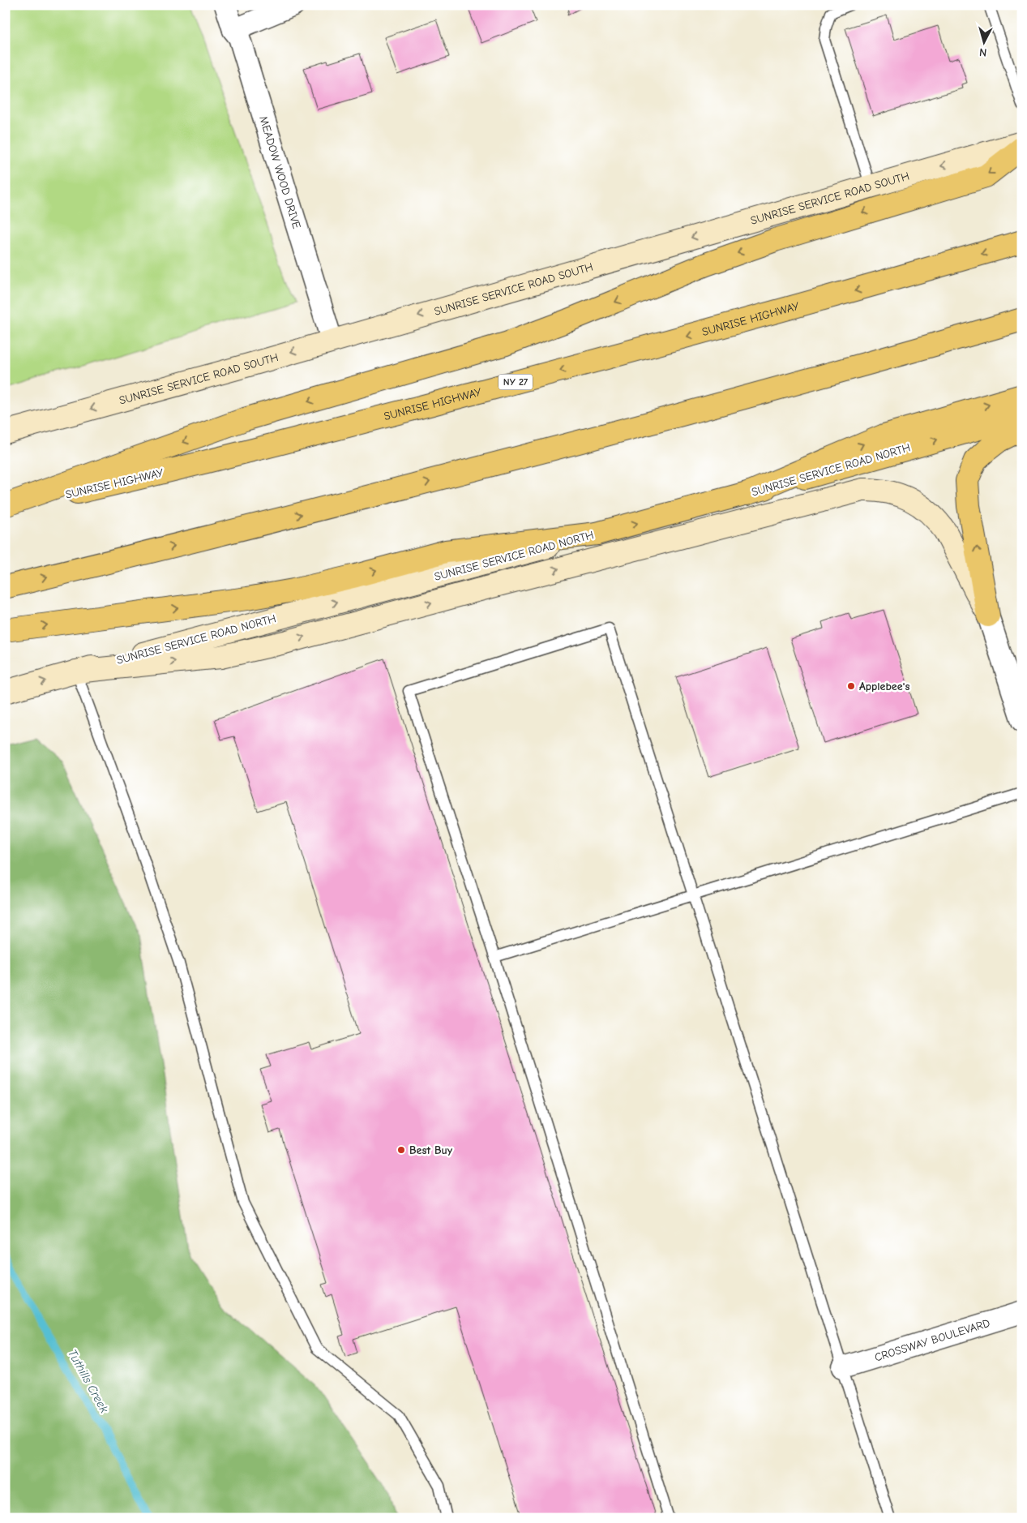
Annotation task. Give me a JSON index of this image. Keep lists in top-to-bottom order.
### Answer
{
  "streets": {
    "highway": ["SUNRISE HIGHWAY", "NY 27", "SUNRISE SERVICE ROAD NORTH"],
    "main road": ["SUNRISE SERVICE ROAD SOUTH"],
    "street": ["MEADOW WOOD DRIVE", "CROSSWAY BOULEVARD"]
  },
  "crossings": [
    ["MEADOW WOOD DRIVE", "SUNRISE SERVICE ROAD SOUTH"]
  ],
  "one_way": ["SUNRISE SERVICE ROAD SOUTH"],
  "water": ["Tuthills Creek"],
  "places": ["Applebee's", "Best Buy"],
  "north": "bottom"
}
